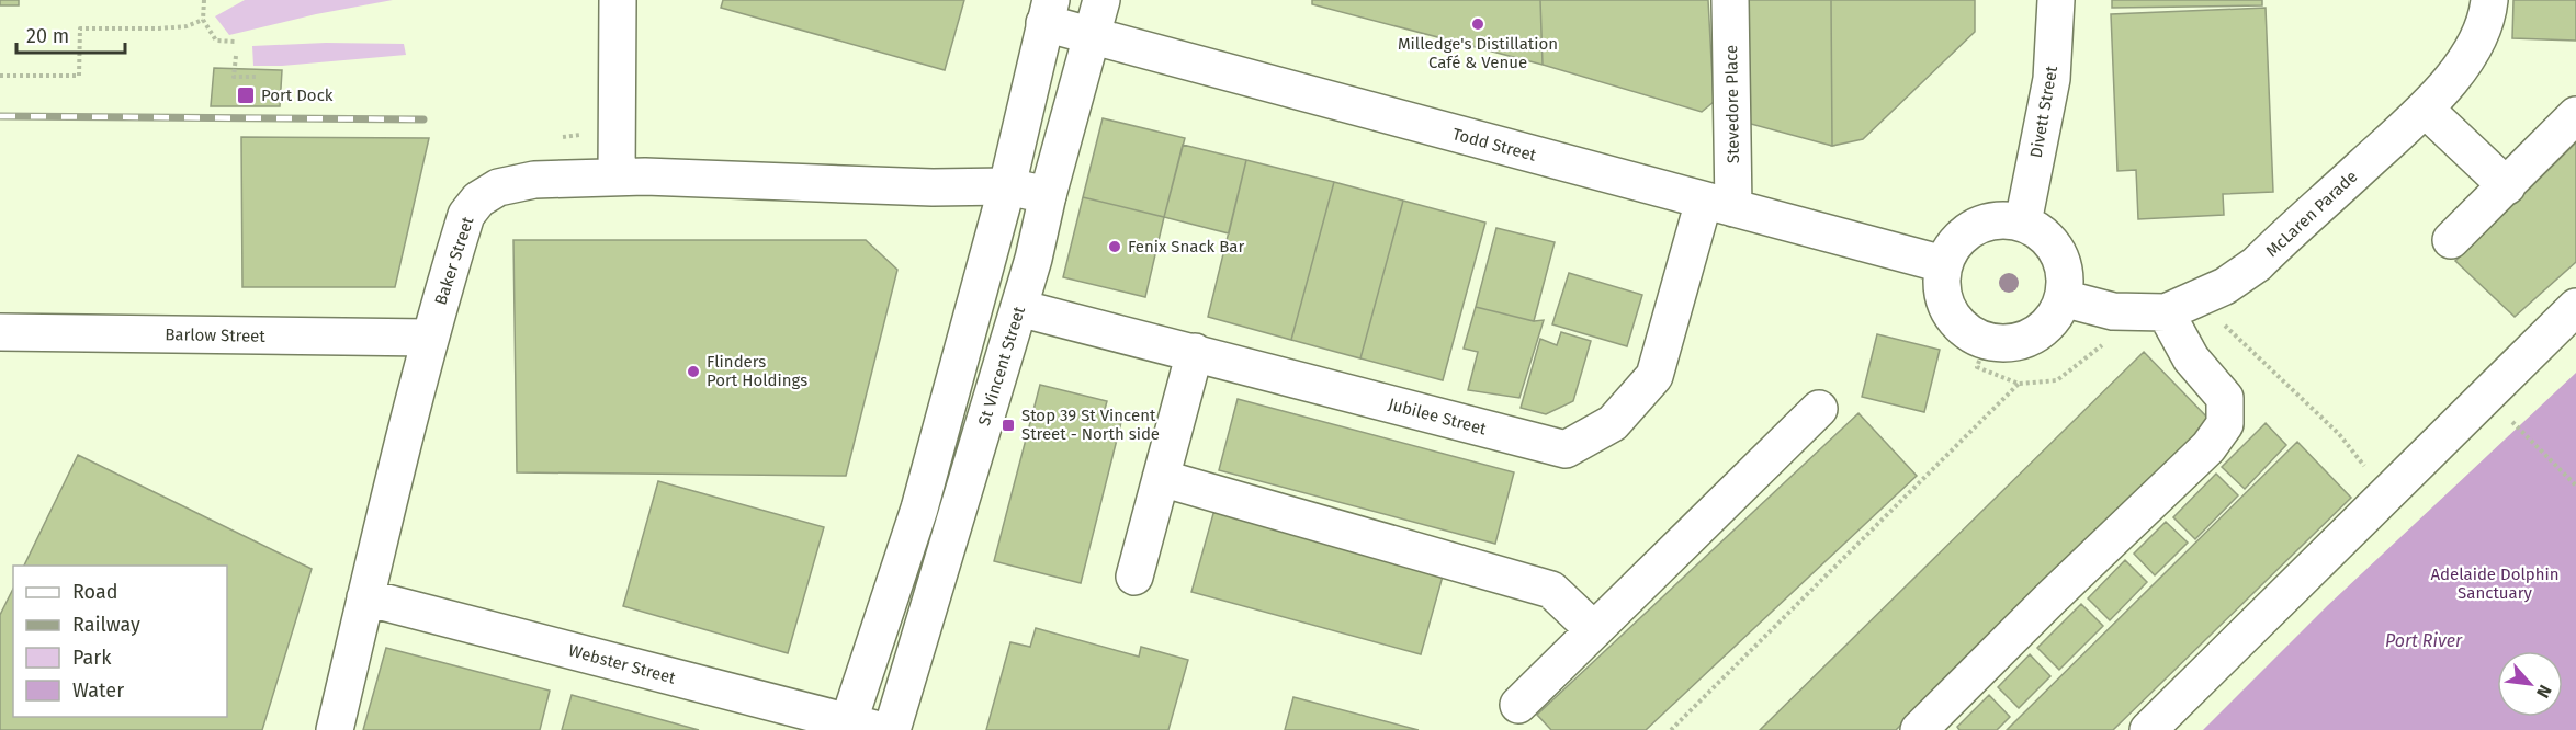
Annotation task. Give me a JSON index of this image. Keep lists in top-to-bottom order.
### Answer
{
  "streets": {
    "street": [
      "Stevedore Place",
      "Divett Street",
      "Todd Street",
      "McLaren Parade",
      "Baker Street",
      "Barlow Street",
      "St Vincent Street",
      "Jubilee Street",
      "Webster Street"
    ]
  },
  "crossings": [
    ["Stevedore Place", "Todd Street"],
    ["Stevedore Place", "Jubilee Street"],
    ["Divett Street", "Todd Street"],
    ["Divett Street", "McLaren Parade"],
    ["Todd Street", "McLaren Parade"],
    ["Todd Street", "St Vincent Street"],
    ["Todd Street", "Jubilee Street"],
    ["Baker Street", "Barlow Street"],
    ["Baker Street", "St Vincent Street"],
    ["Baker Street", "Webster Street"],
    ["St Vincent Street", "Jubilee Street"]
  ],
  "water": ["Port River"],
  "parks": ["Adelaide Dolphin Sanctuary"],
  "places": {
    "other": ["Milledge's Distillation Café & Venue", "Fenix Snack Bar", "Flinders Port Holdings"],
    "transit": ["Port Dock", "Stop 39 St Vincent Street - North side"]
  },
  "legend": [
    "Road",
    "Railway",
    "Park",
    "Water"
  ],
  "scale_bar": "20 m",
  "north": "bottom right"
}
